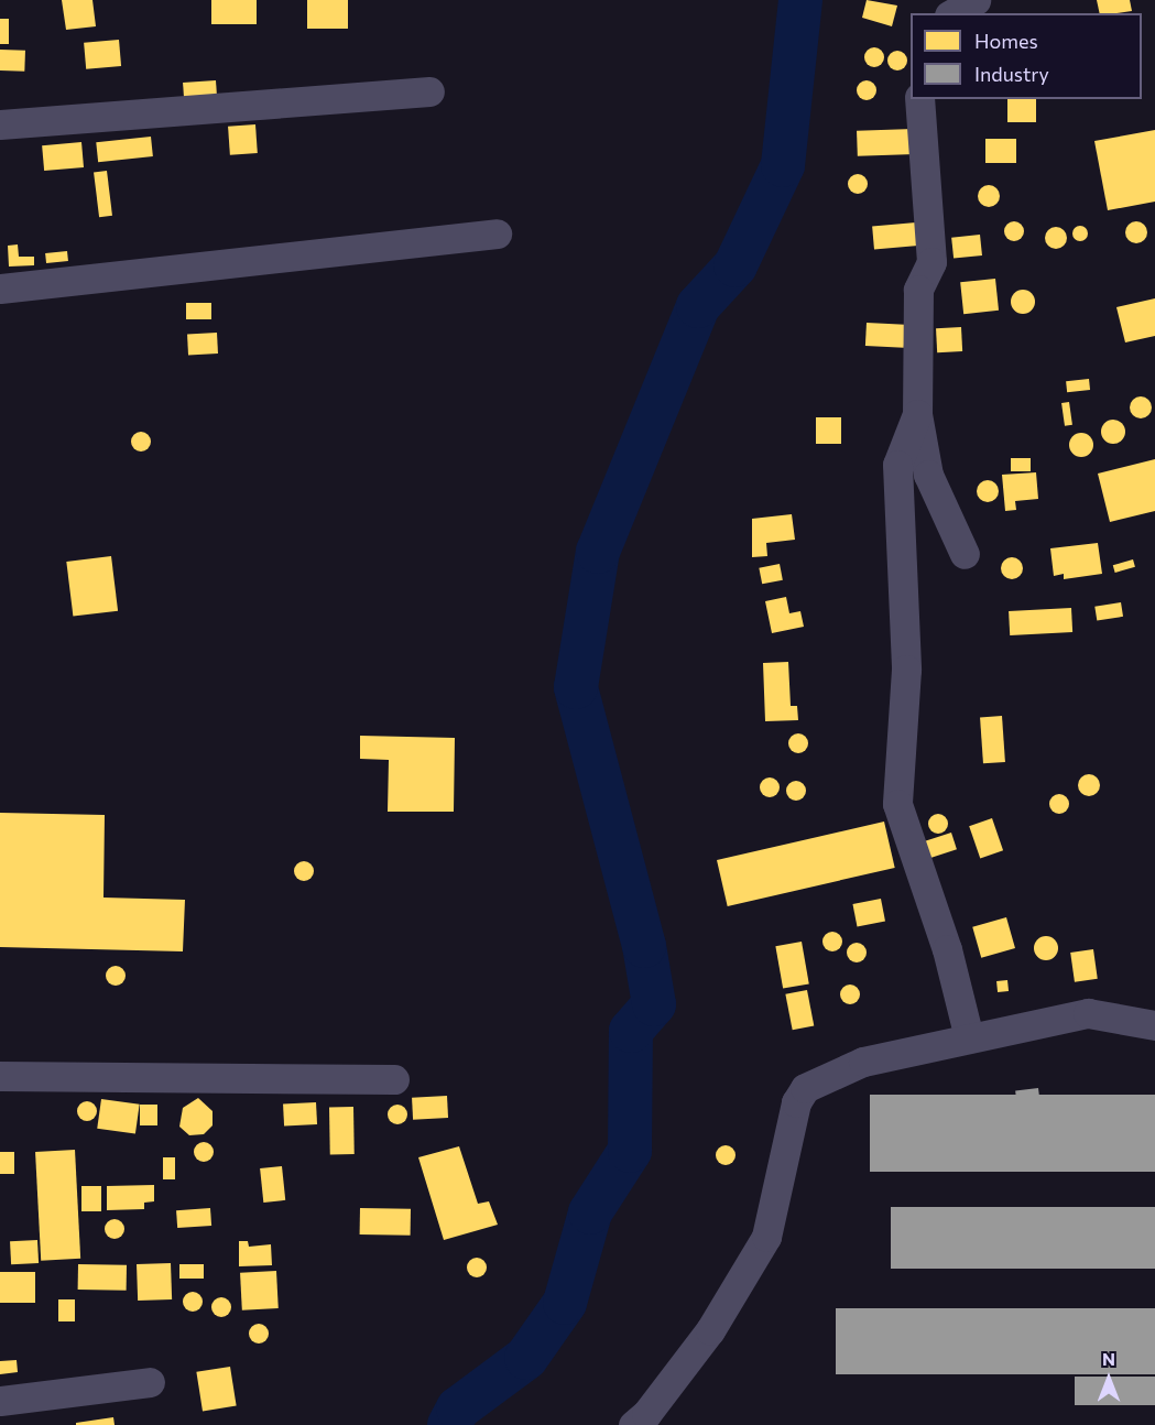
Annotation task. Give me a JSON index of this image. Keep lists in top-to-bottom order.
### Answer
{
  "legend": ["Homes", "Industry"],
  "north": "top"
}
